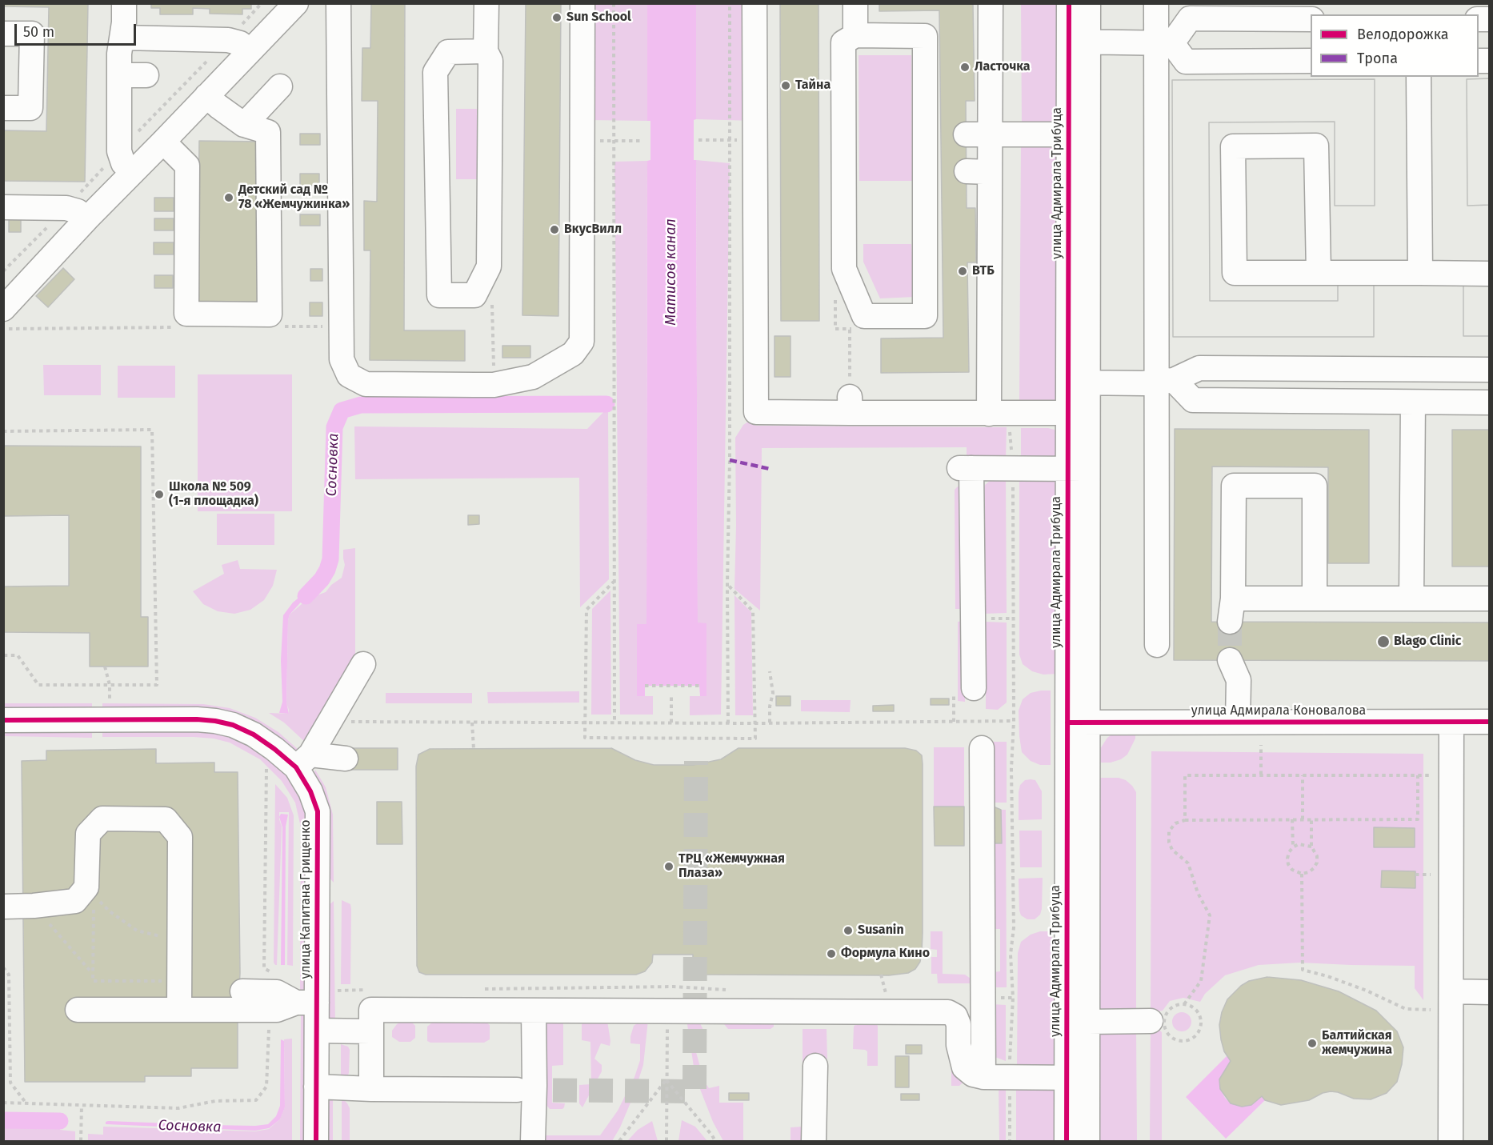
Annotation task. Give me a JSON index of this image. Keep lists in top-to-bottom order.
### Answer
{
  "streets": {
    "street": ["улица Адмирала Трибуца", "улица Адмирала Коновалова", "улица Капитана Грищенко"]
  },
  "crossings": [
    ["улица Адмирала Трибуца", "улица Адмирала Коновалова"]
  ],
  "water": ["Матисов канал", "Сосновка"],
  "places": [
    "Sun School",
    "Ласточка",
    "Тайна",
    "Детский сад № 78 «Жемчужинка»",
    "ВкусВилл",
    "ВТБ",
    "Школа № 509 (1-я площадка)",
    "Blago Clinic",
    "ТРЦ «Жемчужная Плаза»",
    "Susanin",
    "Формула Кино",
    "Балтийская жемчужина"
  ],
  "legend": ["Велодорожка", "Тропа"],
  "scale_bar": "50 m"
}
